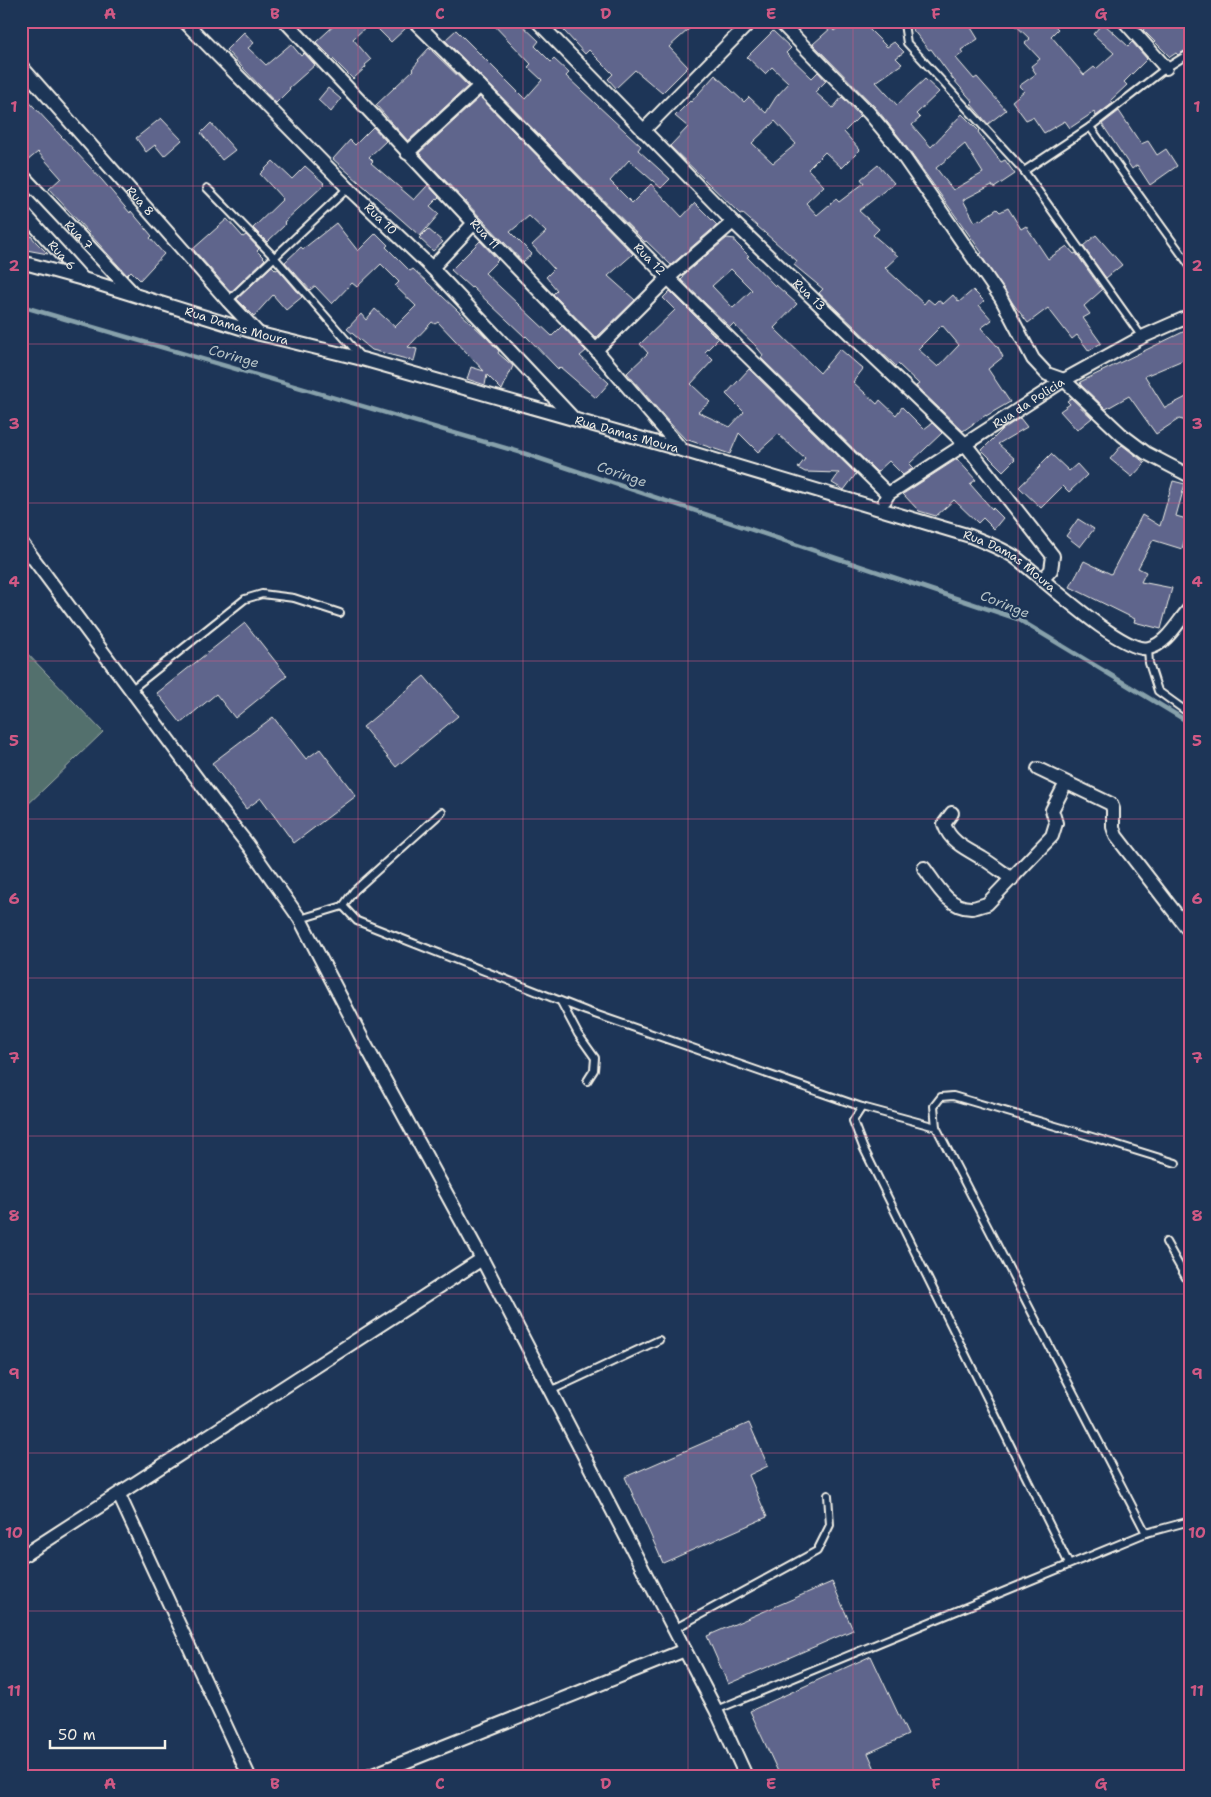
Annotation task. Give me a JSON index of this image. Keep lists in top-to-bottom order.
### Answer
{
  "streets": {
    "street": [
      "Rua 8",
      "Rua 10",
      "Rua 11",
      "Rua 7",
      "Rua 6",
      "Rua 12",
      "Rua 13",
      "Rua Damas Moura",
      "Rua da Policia"
    ]
  },
  "crossings": [
    ["Rua 8", "Rua Damas Moura"],
    ["Rua 10", "Rua Damas Moura"],
    ["Rua 11", "Rua Damas Moura"],
    ["Rua 7", "Rua Damas Moura"],
    ["Rua 6", "Rua Damas Moura"],
    ["Rua 12", "Rua da Policia"],
    ["Rua 13", "Rua Damas Moura"],
    ["Rua 13", "Rua da Policia"]
  ],
  "water": ["Coringe"],
  "scale_bar": "50 m",
  "grid": {
    "columns": [
      "A",
      "B",
      "C",
      "D",
      "E",
      "F",
      "G"
    ],
    "rows": [
      "1",
      "2",
      "3",
      "4",
      "5",
      "6",
      "7",
      "8",
      "9",
      "10",
      "11"
    ]
  }
}
